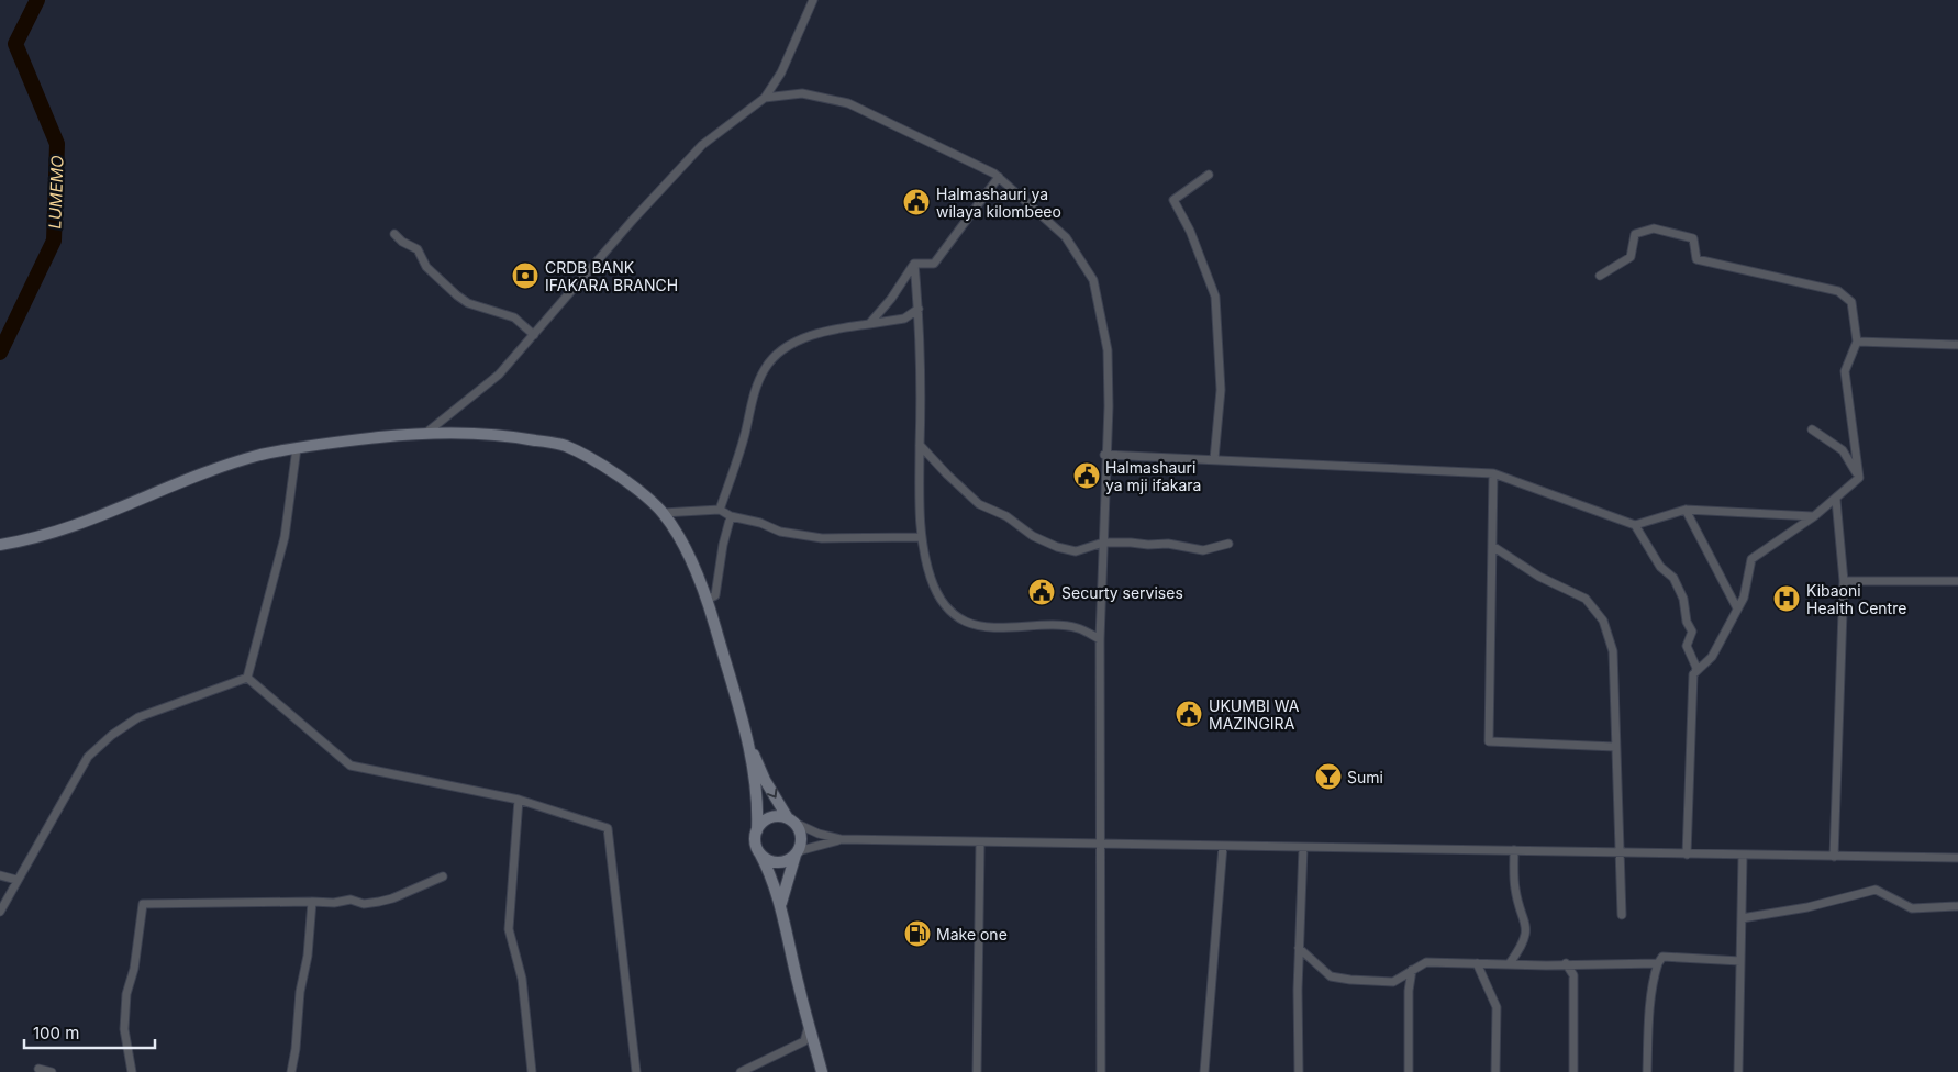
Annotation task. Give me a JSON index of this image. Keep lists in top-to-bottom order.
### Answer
{
  "water": ["LUMEMO"],
  "places": {
    "public building": [
      "Halmashauri ya wilaya kilombeeo",
      "Halmashauri ya mji ifakara",
      "Securty servises",
      "UKUMBI WA MAZINGIRA"
    ],
    "bank": ["CRDB BANK IFAKARA BRANCH"],
    "hospital": ["Kibaoni Health Centre"],
    "bar": ["Sumi"],
    "fuel station": ["Make one"]
  },
  "scale_bar": "100 m"
}
